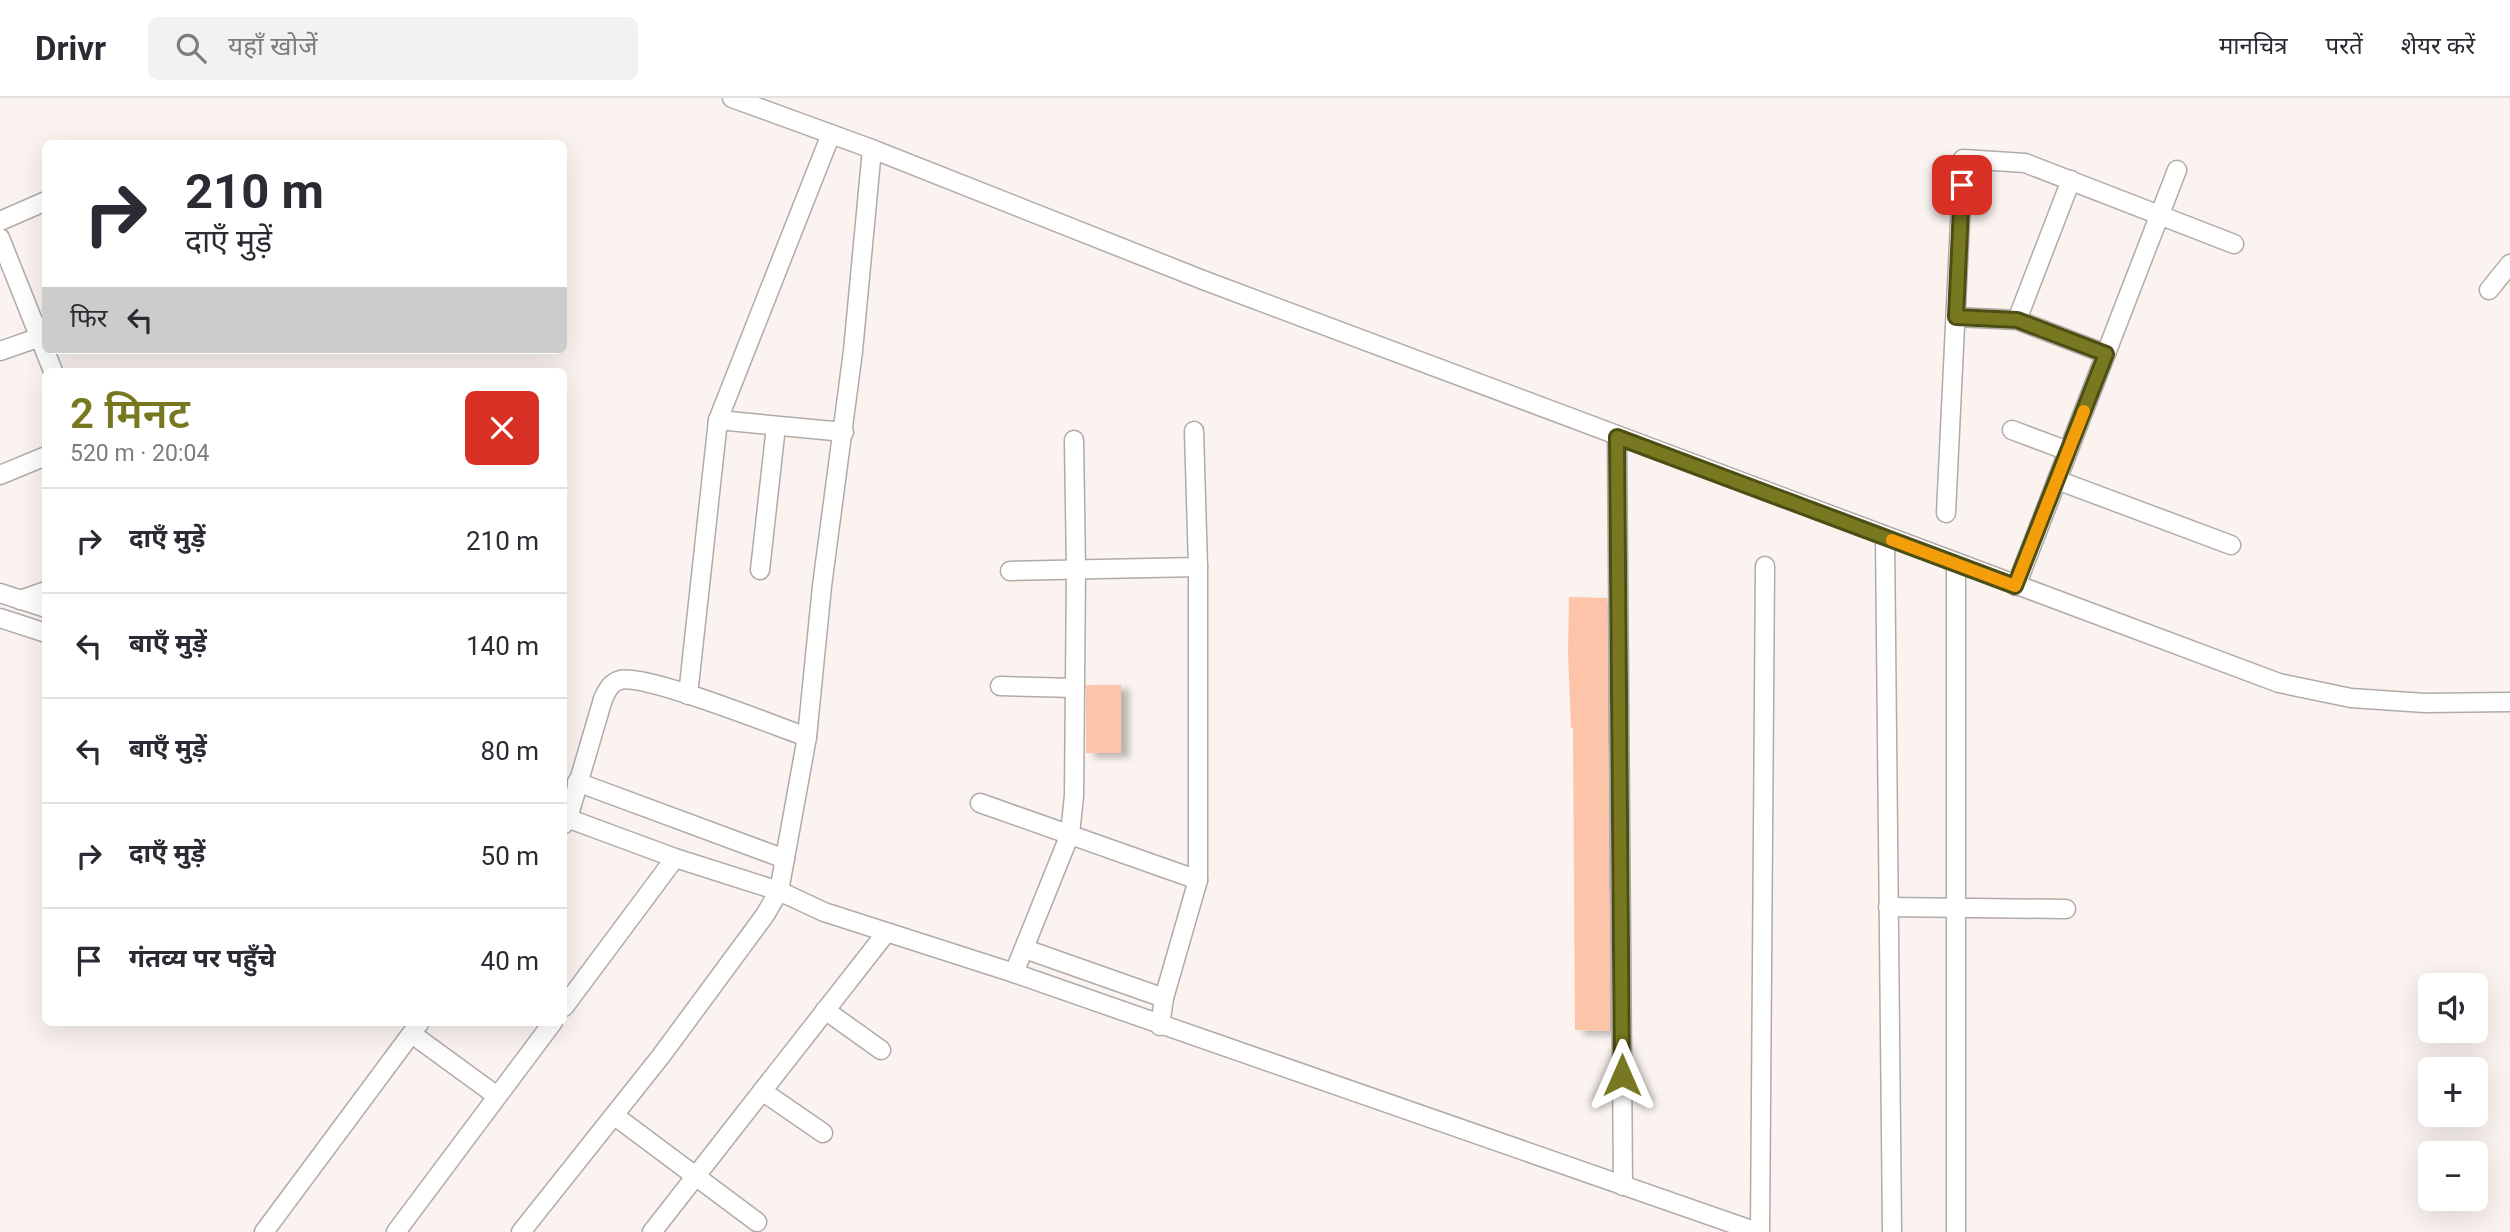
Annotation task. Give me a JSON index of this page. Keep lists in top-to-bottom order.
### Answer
{
  "page": {
    "header": "Drivr",
    "search": "यहाँ खोजें",
    "nav": ["मानचित्र", "परतें", "शेयर करें"],
    "turn": ["210 m", "दाएँ मुड़ें"],
    "then": "फिर",
    "heading": ["2 मिनट", "520 m · 20:04"],
    "list": [
      {
        "name": "दाएँ मुड़ें",
        "value": "210 m"
      },
      {
        "name": "बाएँ मुड़ें",
        "value": "140 m"
      },
      {
        "name": "बाएँ मुड़ें",
        "value": "80 m"
      },
      {
        "name": "दाएँ मुड़ें",
        "value": "50 m"
      },
      {
        "name": "गंतव्य पर पहुँचे",
        "value": "40 m"
      }
    ],
    "map_buttons": ["+", "−"]
  }
}
